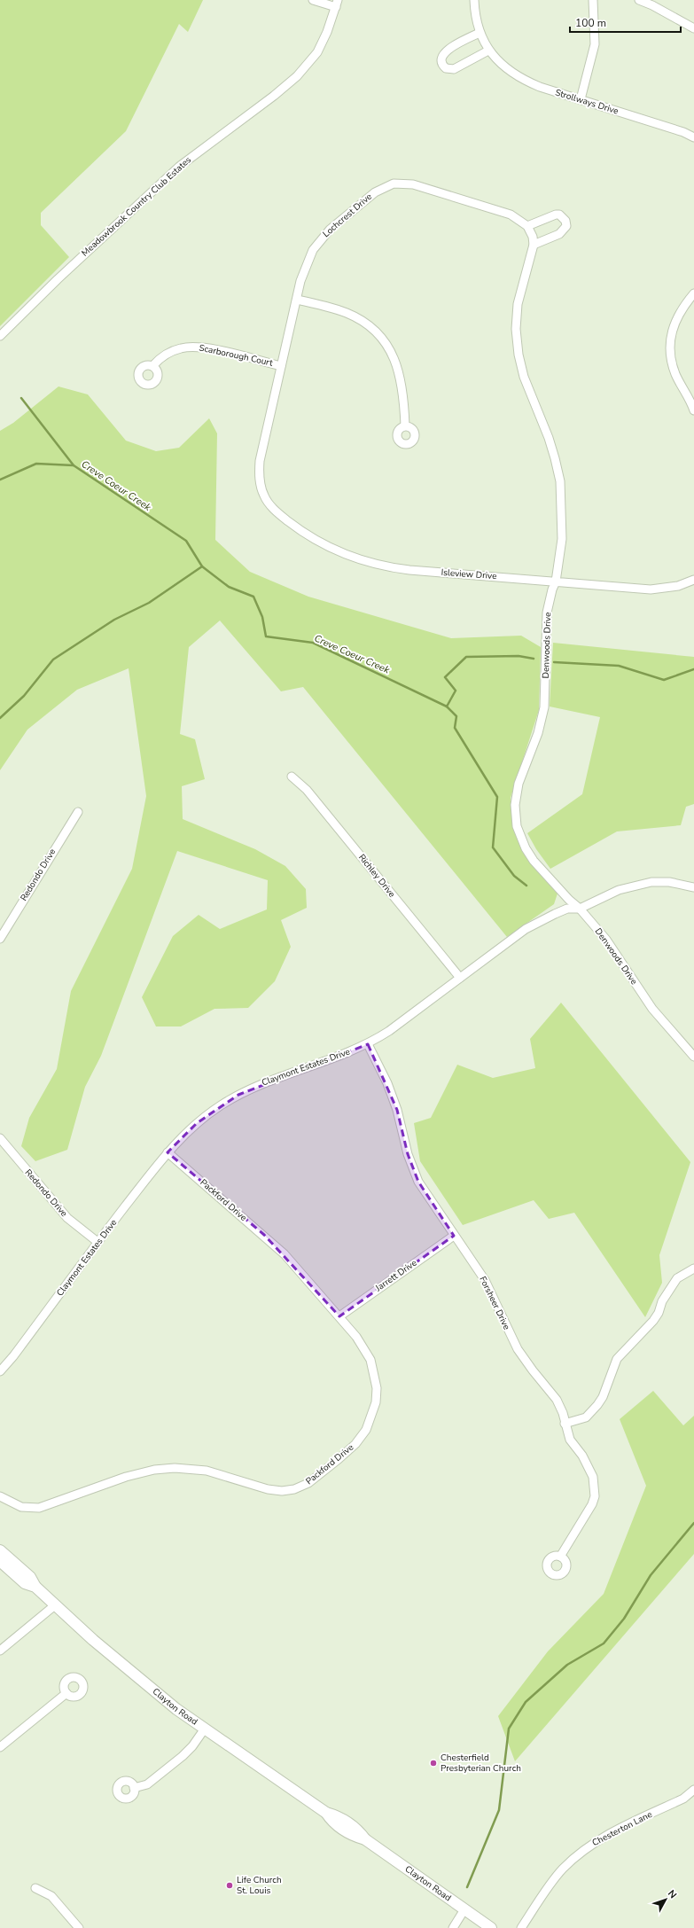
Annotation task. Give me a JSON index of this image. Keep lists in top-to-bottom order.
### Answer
{
  "streets": {
    "main road": ["Clayton Road"],
    "street": [
      "Strollways Drive",
      "Meadowbrook Country Club Estates",
      "Lochcrest Drive",
      "Scarborough Court",
      "Isleview Drive",
      "Denwoods Drive",
      "Redondo Drive",
      "Richley Drive",
      "Claymont Estates Drive",
      "Packford Drive",
      "Jarrett Drive",
      "Forsheer Drive",
      "Chesterton Lane"
    ]
  },
  "crossings": [
    ["Lochcrest Drive", "Scarborough Court"],
    ["Lochcrest Drive", "Isleview Drive"],
    ["Isleview Drive", "Denwoods Drive"],
    ["Denwoods Drive", "Claymont Estates Drive"],
    ["Redondo Drive", "Claymont Estates Drive"],
    ["Richley Drive", "Claymont Estates Drive"],
    ["Claymont Estates Drive", "Packford Drive"],
    ["Claymont Estates Drive", "Forsheer Drive"],
    ["Packford Drive", "Jarrett Drive"],
    ["Jarrett Drive", "Forsheer Drive"]
  ],
  "water": ["Creve Coeur Creek"],
  "places": ["Chesterfield Presbyterian Church", "Life Church St. Louis"],
  "scale_bar": "100 m",
  "north": "top right"
}
